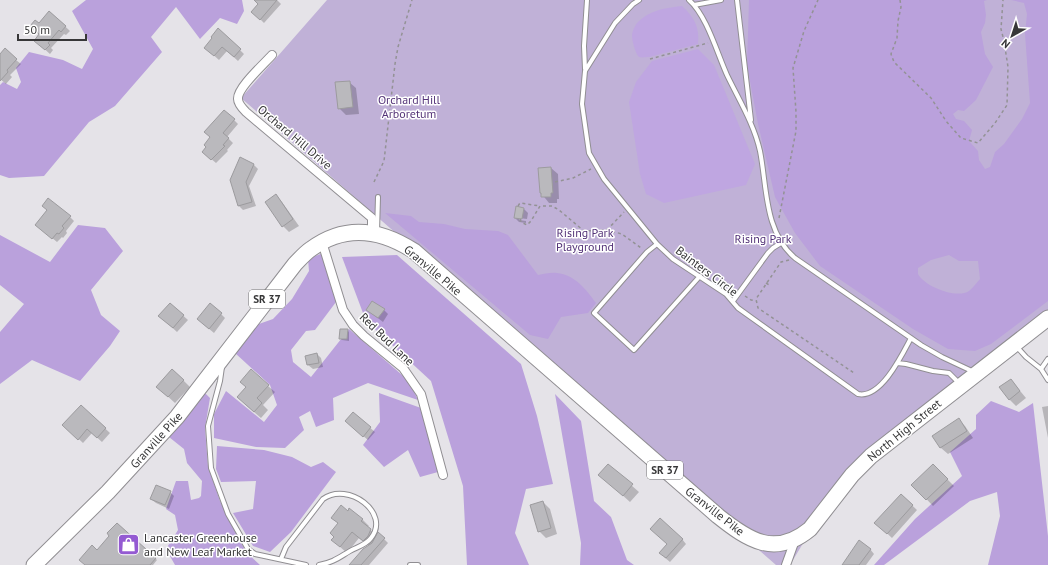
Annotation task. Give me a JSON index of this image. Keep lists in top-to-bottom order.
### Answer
{
  "streets": {
    "highway": ["Granville Pike", "SR 37", "North High Street"],
    "street": ["Orchard Hill Drive", "Red Bud Lane"],
    "lane": ["Bainters Circle"]
  },
  "crossings": [
    ["Orchard Hill Drive", "Granville Pike"],
    ["Granville Pike", "Red Bud Lane"],
    ["Granville Pike", "North High Street"]
  ],
  "parks": ["Orchard Hill Arboretum", "Rising Park Playground", "Rising Park"],
  "places": {
    "shop": ["Lancaster Greenhouse and New Leaf Market"]
  },
  "scale_bar": "50 m",
  "north": "bottom left"
}
